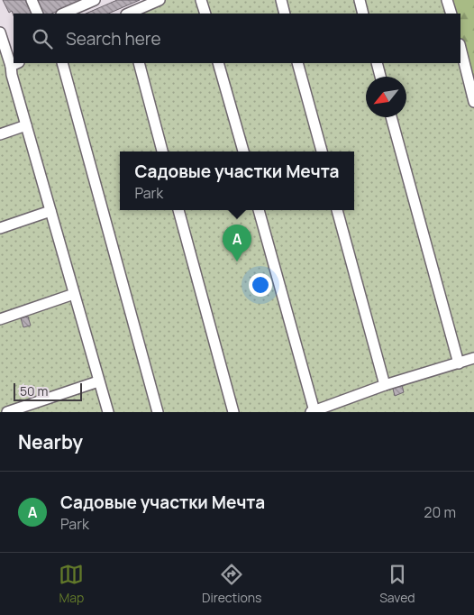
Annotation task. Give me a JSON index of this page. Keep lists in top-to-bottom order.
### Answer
{
  "scale_bar": "50 m",
  "north": "bottom left",
  "page": {
    "search": "Search here",
    "popup": ["Садовые участки Мечта", "Park"],
    "pins": "A",
    "scale": "50 m",
    "heading": "Nearby",
    "list": [
      {
        "mark": "A",
        "name": "Садовые участки Мечта",
        "note": "Park",
        "value": "20 m"
      }
    ],
    "nav": ["Map", "Directions", "Saved"]
  }
}
